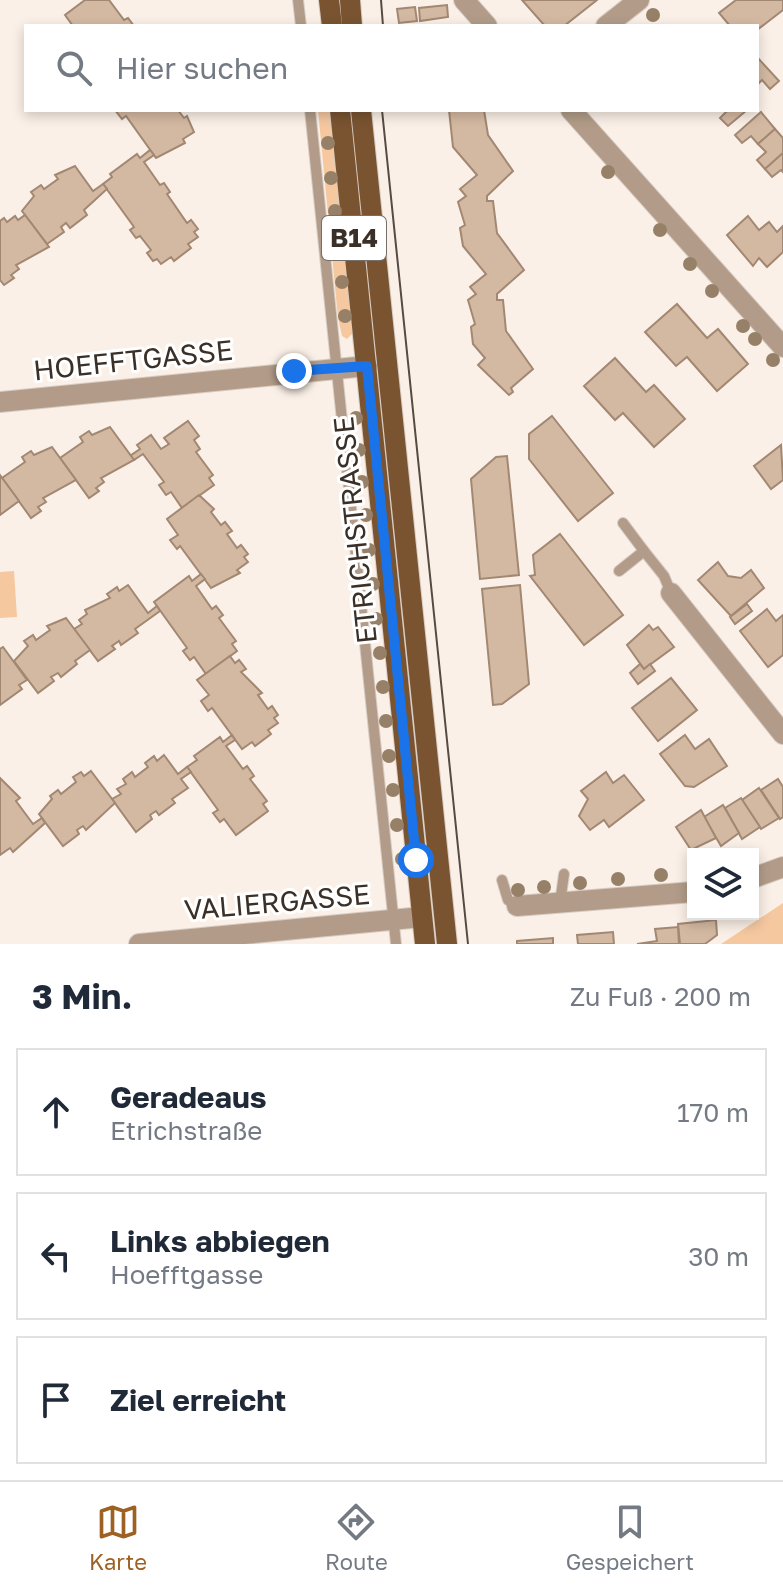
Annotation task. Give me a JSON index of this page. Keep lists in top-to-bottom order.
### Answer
{
  "streets": {
    "main road": ["B14", "ETRICHSTRASSE"],
    "street": ["HOEFFTGASSE", "VALIERGASSE"]
  },
  "crossings": [
    ["HOEFFTGASSE", "ETRICHSTRASSE"],
    ["ETRICHSTRASSE", "VALIERGASSE"]
  ],
  "page": {
    "search": "Hier suchen",
    "heading": ["3 Min.", "Zu Fuß · 200 m"],
    "list": [
      ["Geradeaus", "Etrichstraße", "170 m"],
      ["Links abbiegen", "Hoefftgasse", "30 m"],
      "Ziel erreicht"
    ],
    "nav": ["Karte", "Route", "Gespeichert"]
  }
}
